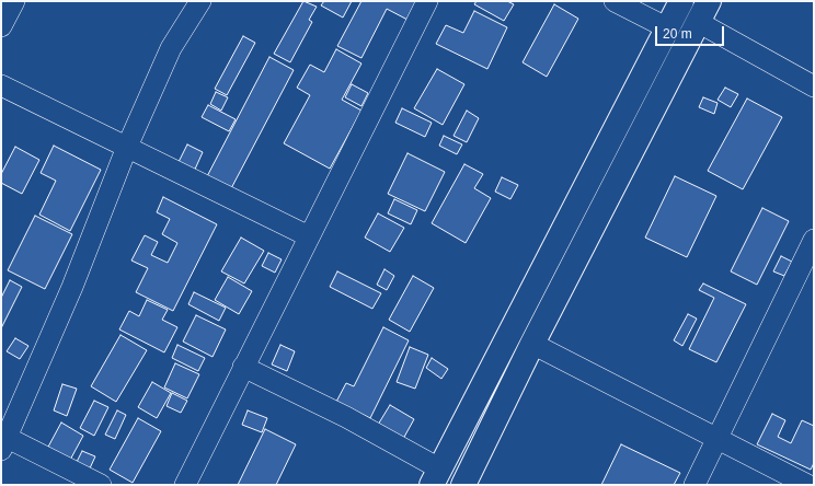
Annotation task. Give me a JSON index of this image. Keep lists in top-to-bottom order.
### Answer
{
  "scale_bar": "20 m"
}
